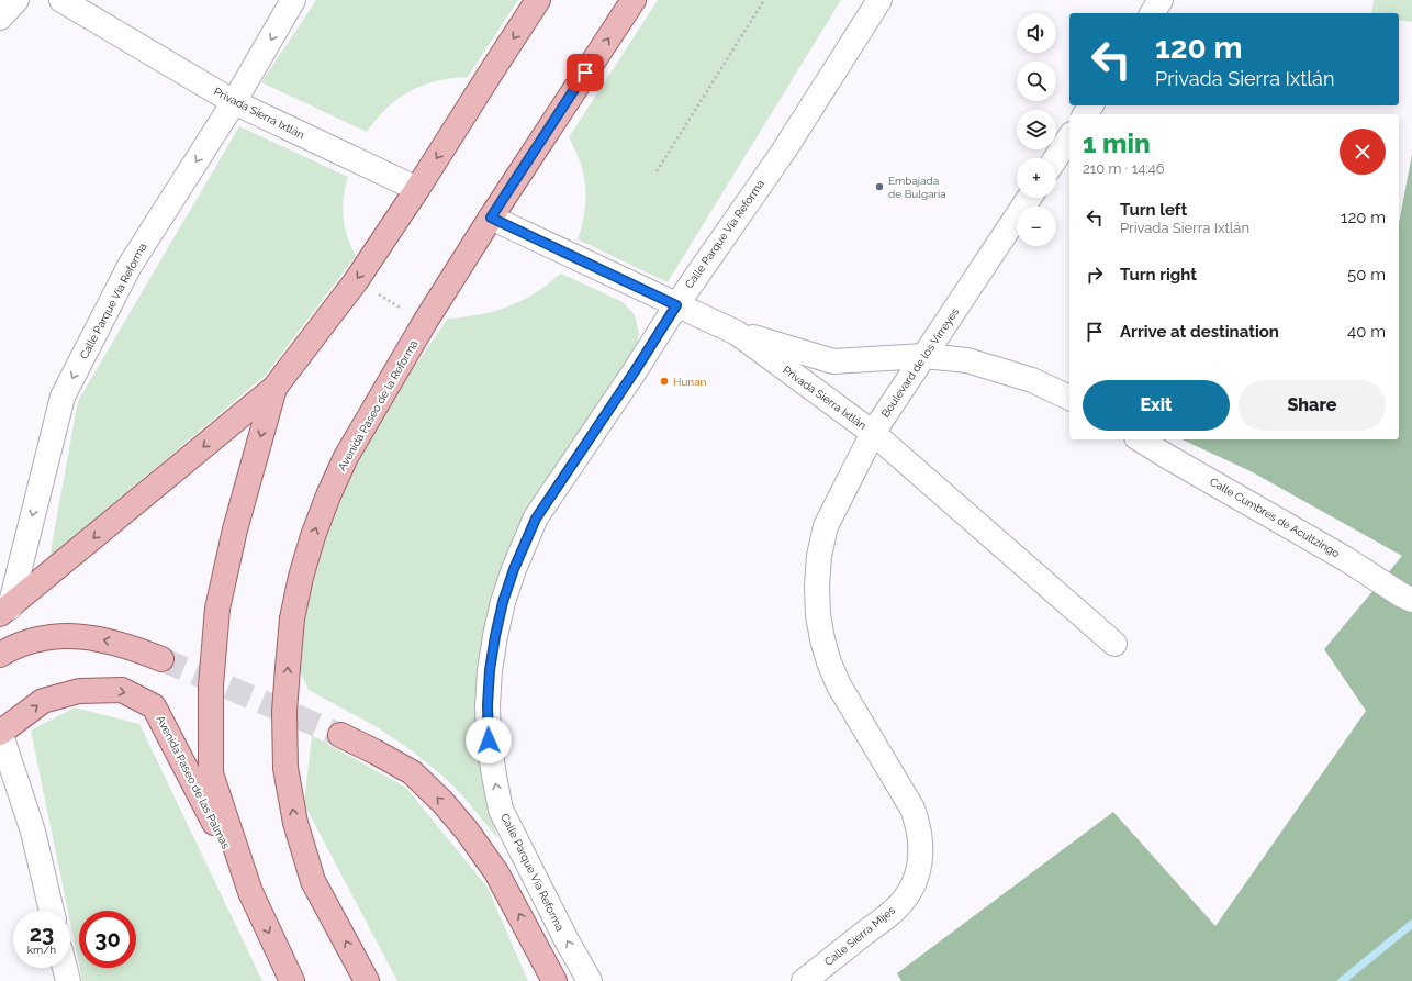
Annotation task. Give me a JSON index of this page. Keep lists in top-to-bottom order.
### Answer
{
  "streets": {
    "main road": ["Avenida Paseo de la Reforma", "Avenida Paseo de las Palmas"],
    "street": [
      "Privada Sierra Ixtlán",
      "Calle Parque Vía Reforma",
      "Boulevard de los Virreyes",
      "Calle Cumbres de Acultzingo",
      "Calle Sierra Mijes"
    ]
  },
  "crossings": [
    ["Privada Sierra Ixtlán", "Calle Parque Vía Reforma"],
    ["Privada Sierra Ixtlán", "Boulevard de los Virreyes"],
    ["Privada Sierra Ixtlán", "Avenida Paseo de la Reforma"],
    ["Boulevard de los Virreyes", "Calle Sierra Mijes"]
  ],
  "places": ["Embajada de Bulgaria", "Hunan"],
  "page": {
    "map_buttons": ["+", "−"],
    "turn": ["120 m", "Privada Sierra Ixtlán"],
    "heading": ["1 min", "210 m · 14:46"],
    "list": [
      {
        "name": "Turn left",
        "note": "Privada Sierra Ixtlán",
        "value": "120 m"
      },
      {
        "name": "Turn right",
        "value": "50 m"
      },
      {
        "name": "Arrive at destination",
        "value": "40 m"
      }
    ],
    "buttons": ["Exit", "Share"],
    "speed": "23 km/h",
    "limit": "30"
  }
}
